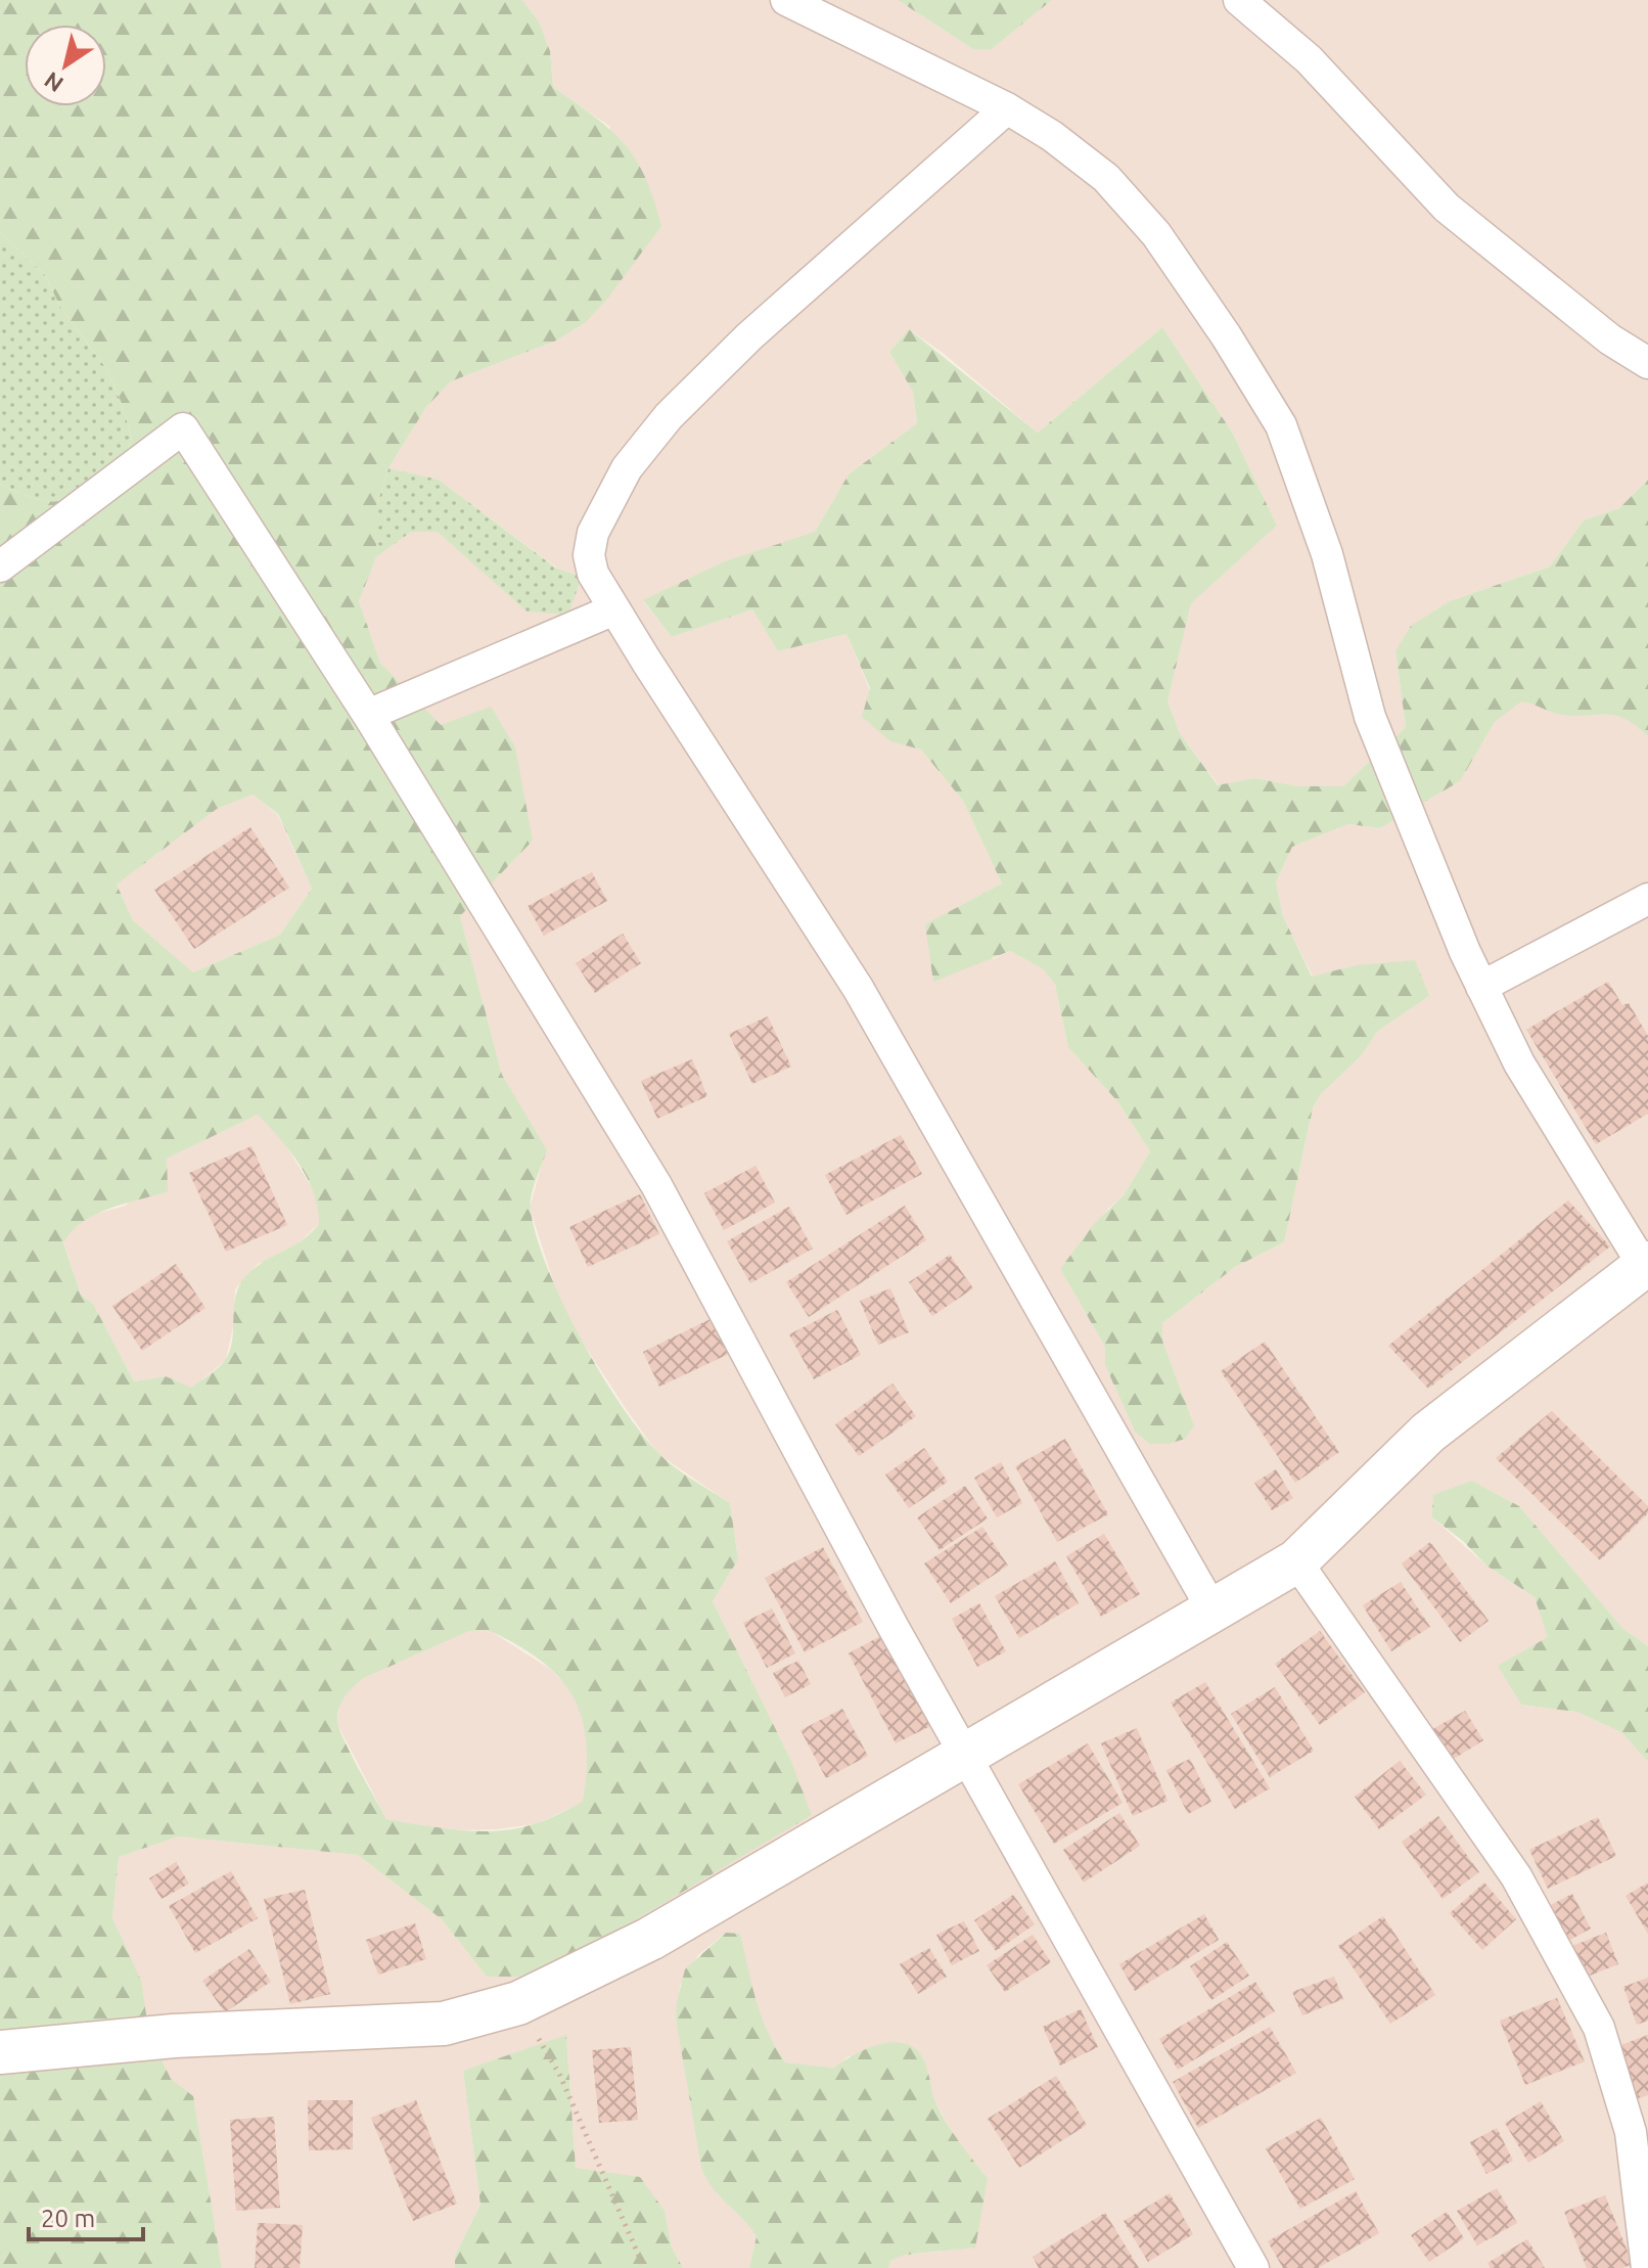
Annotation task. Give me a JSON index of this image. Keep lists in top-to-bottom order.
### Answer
{
  "scale_bar": "20 m",
  "north": "bottom left"
}
